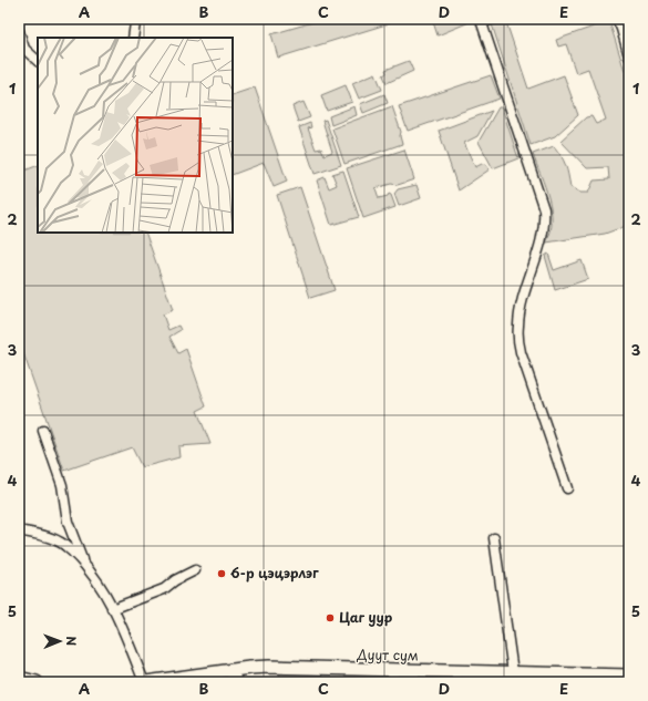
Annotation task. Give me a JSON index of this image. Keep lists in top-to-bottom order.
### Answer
{
  "streets": {
    "main road": ["Дуут сум"]
  },
  "places": ["6-р цэцэрлэг", "Цаг уур"],
  "north": "right",
  "grid": {
    "columns": [
      "A",
      "B",
      "C",
      "D",
      "E"
    ],
    "rows": [
      "1",
      "2",
      "3",
      "4",
      "5"
    ]
  }
}
